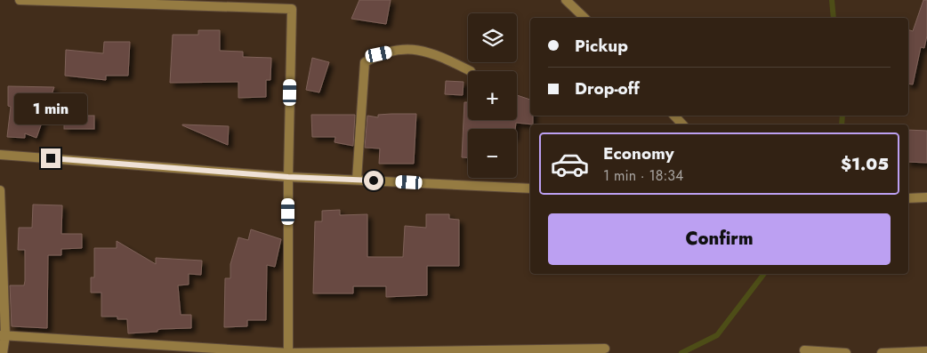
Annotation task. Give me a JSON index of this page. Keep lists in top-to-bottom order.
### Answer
{
  "page": {
    "map_buttons": ["+", "−"],
    "banner": ["Pickup", "Drop-off"],
    "bubble": "1 min",
    "list": [
      {
        "name": "Economy",
        "note": "1 min · 18:34",
        "value": "$1.05"
      }
    ],
    "buttons": "Confirm"
  }
}
